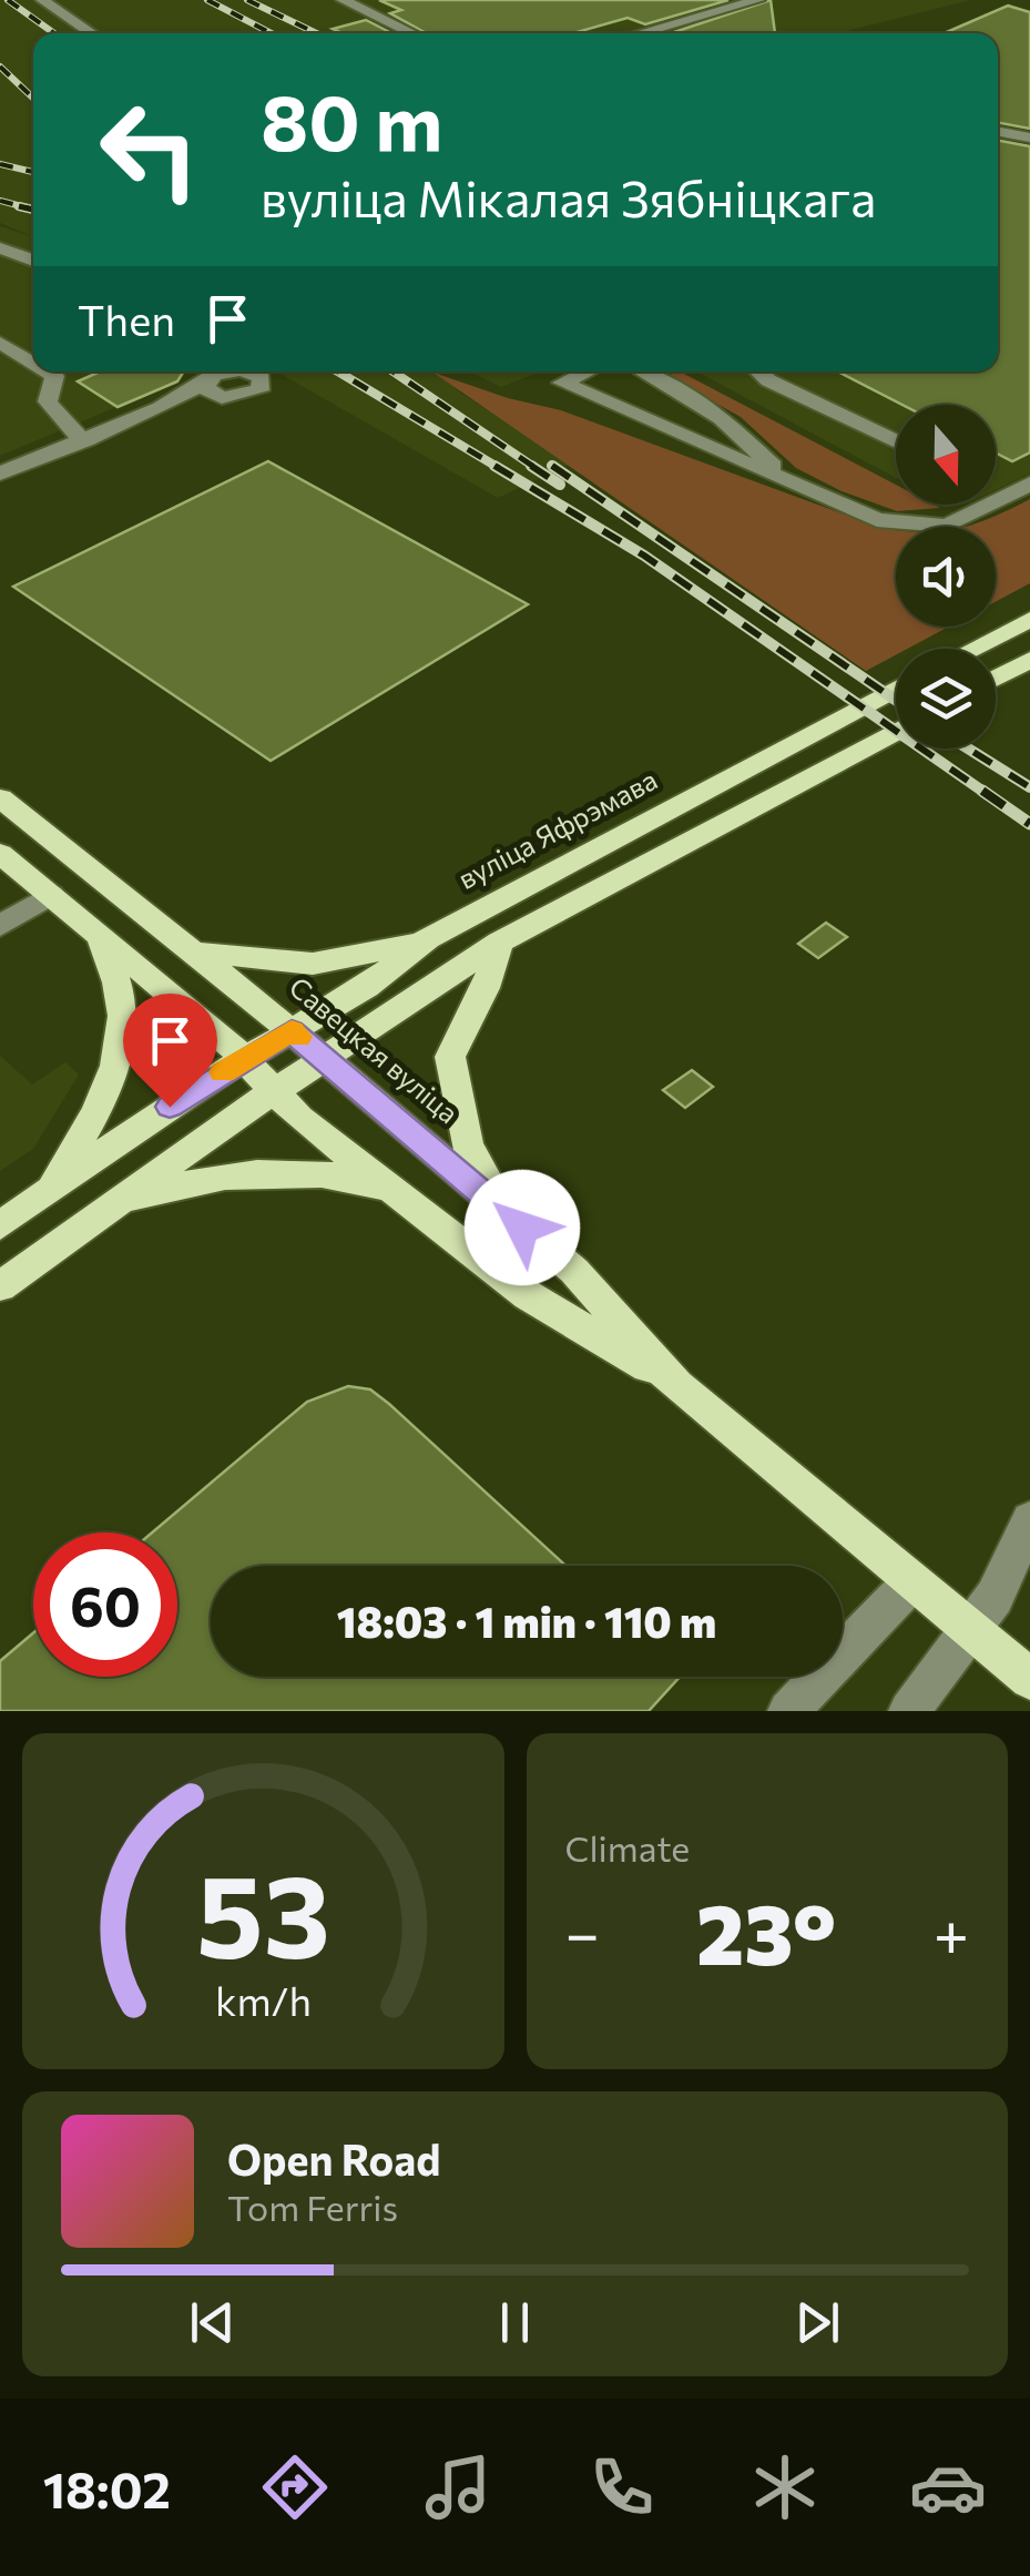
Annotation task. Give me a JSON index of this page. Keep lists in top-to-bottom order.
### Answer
{
  "streets": {
    "main road": ["вуліца Яфрэмава", "Савецкая вуліца"]
  },
  "crossings": [
    ["вуліца Яфрэмава", "Савецкая вуліца"]
  ],
  "north": "bottom",
  "page": {
    "turn": ["80 m", "вуліца Мікалая Зябніцкага"],
    "then": "Then",
    "limit": "60",
    "trip": "18:03 · 1 min · 110 m",
    "tile": "Climate",
    "heat": ["−", "23°", "+"],
    "song": ["Open Road", "Tom Ferris"],
    "tabs": "18:02",
    "gauge": ["53", "km/h"]
  }
}
